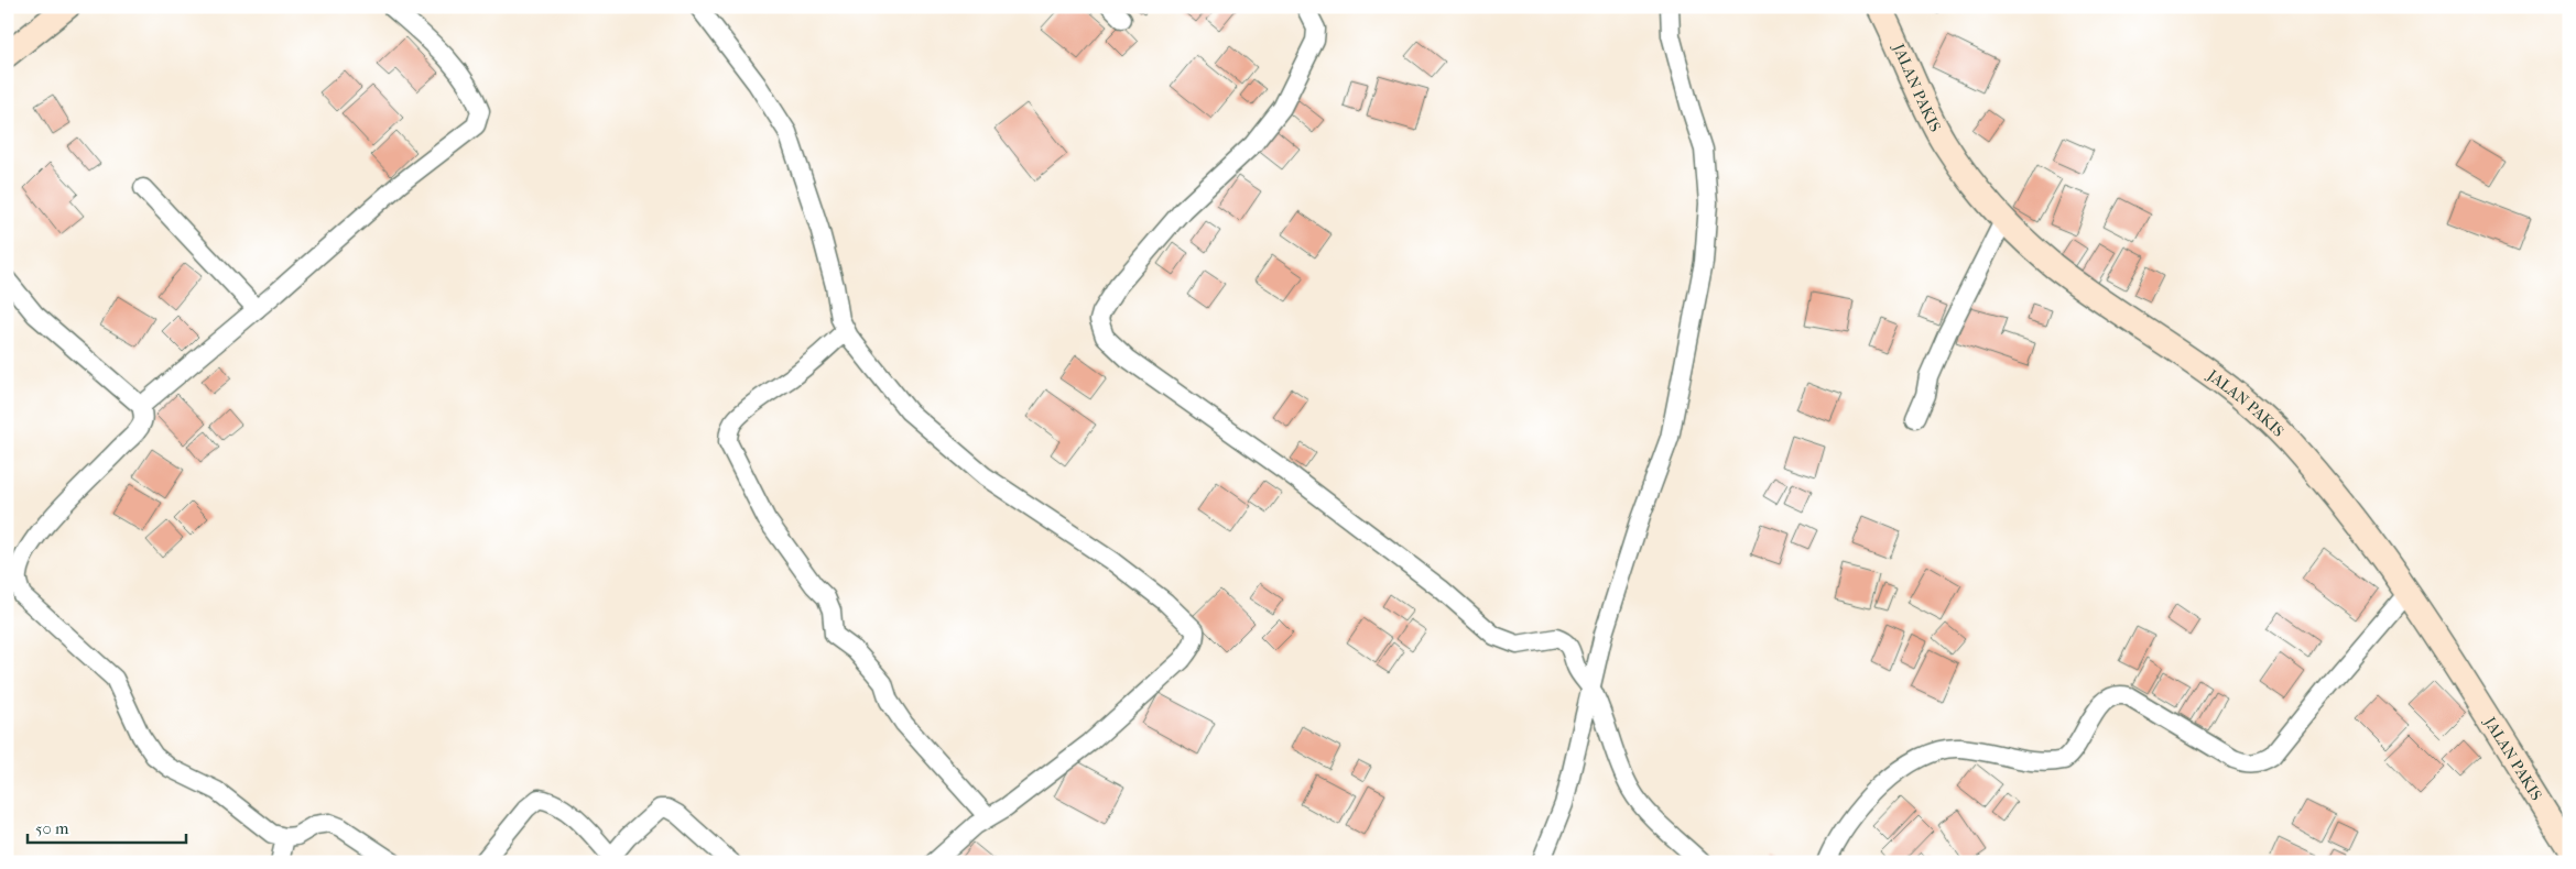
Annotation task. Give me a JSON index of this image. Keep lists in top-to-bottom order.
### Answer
{
  "streets": {
    "street": ["JALAN PAKIS"]
  },
  "scale_bar": "50 m"
}
